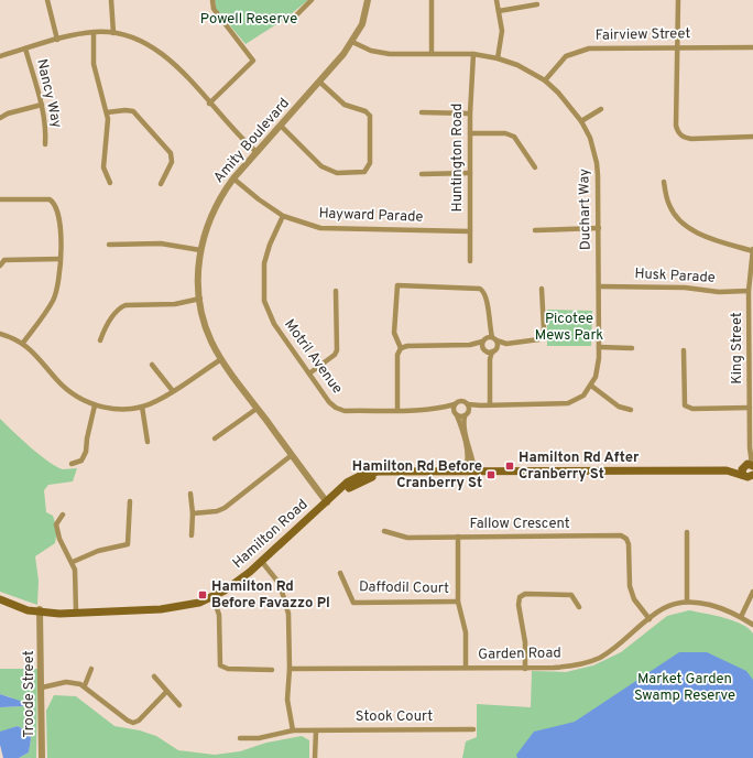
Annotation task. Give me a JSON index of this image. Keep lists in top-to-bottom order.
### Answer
{
  "streets": {
    "main road": ["Hamilton Road"],
    "street": [
      "Fairview Street",
      "Nancy Way",
      "Amity Boulevard",
      "Huntington Road",
      "Duchart Way",
      "Hayward Parade",
      "Husk Parade",
      "King Street",
      "Motril Avenue",
      "Fallow Crescent",
      "Daffodil Court",
      "Garden Road",
      "Troode Street",
      "Stook Court"
    ]
  },
  "crossings": [
    ["Fairview Street", "Duchart Way"],
    ["Amity Boulevard", "Duchart Way"],
    ["Amity Boulevard", "Hayward Parade"],
    ["Amity Boulevard", "Hamilton Road"],
    ["Huntington Road", "Duchart Way"],
    ["Huntington Road", "Hayward Parade"],
    ["Duchart Way", "Husk Parade"],
    ["Duchart Way", "Motril Avenue"],
    ["Hayward Parade", "Motril Avenue"],
    ["Husk Parade", "King Street"],
    ["King Street", "Hamilton Road"],
    ["Fallow Crescent", "Daffodil Court"],
    ["Fallow Crescent", "Garden Road"],
    ["Hamilton Road", "Troode Street"]
  ],
  "parks": ["Powell Reserve", "Picotee Mews Park", "Market Garden Swamp Reserve"],
  "places": {
    "transit": ["Hamilton Rd After Cranberry St", "Hamilton Rd Before Cranberry St", "Hamilton Rd Before Favazzo Pl"]
  }
}
